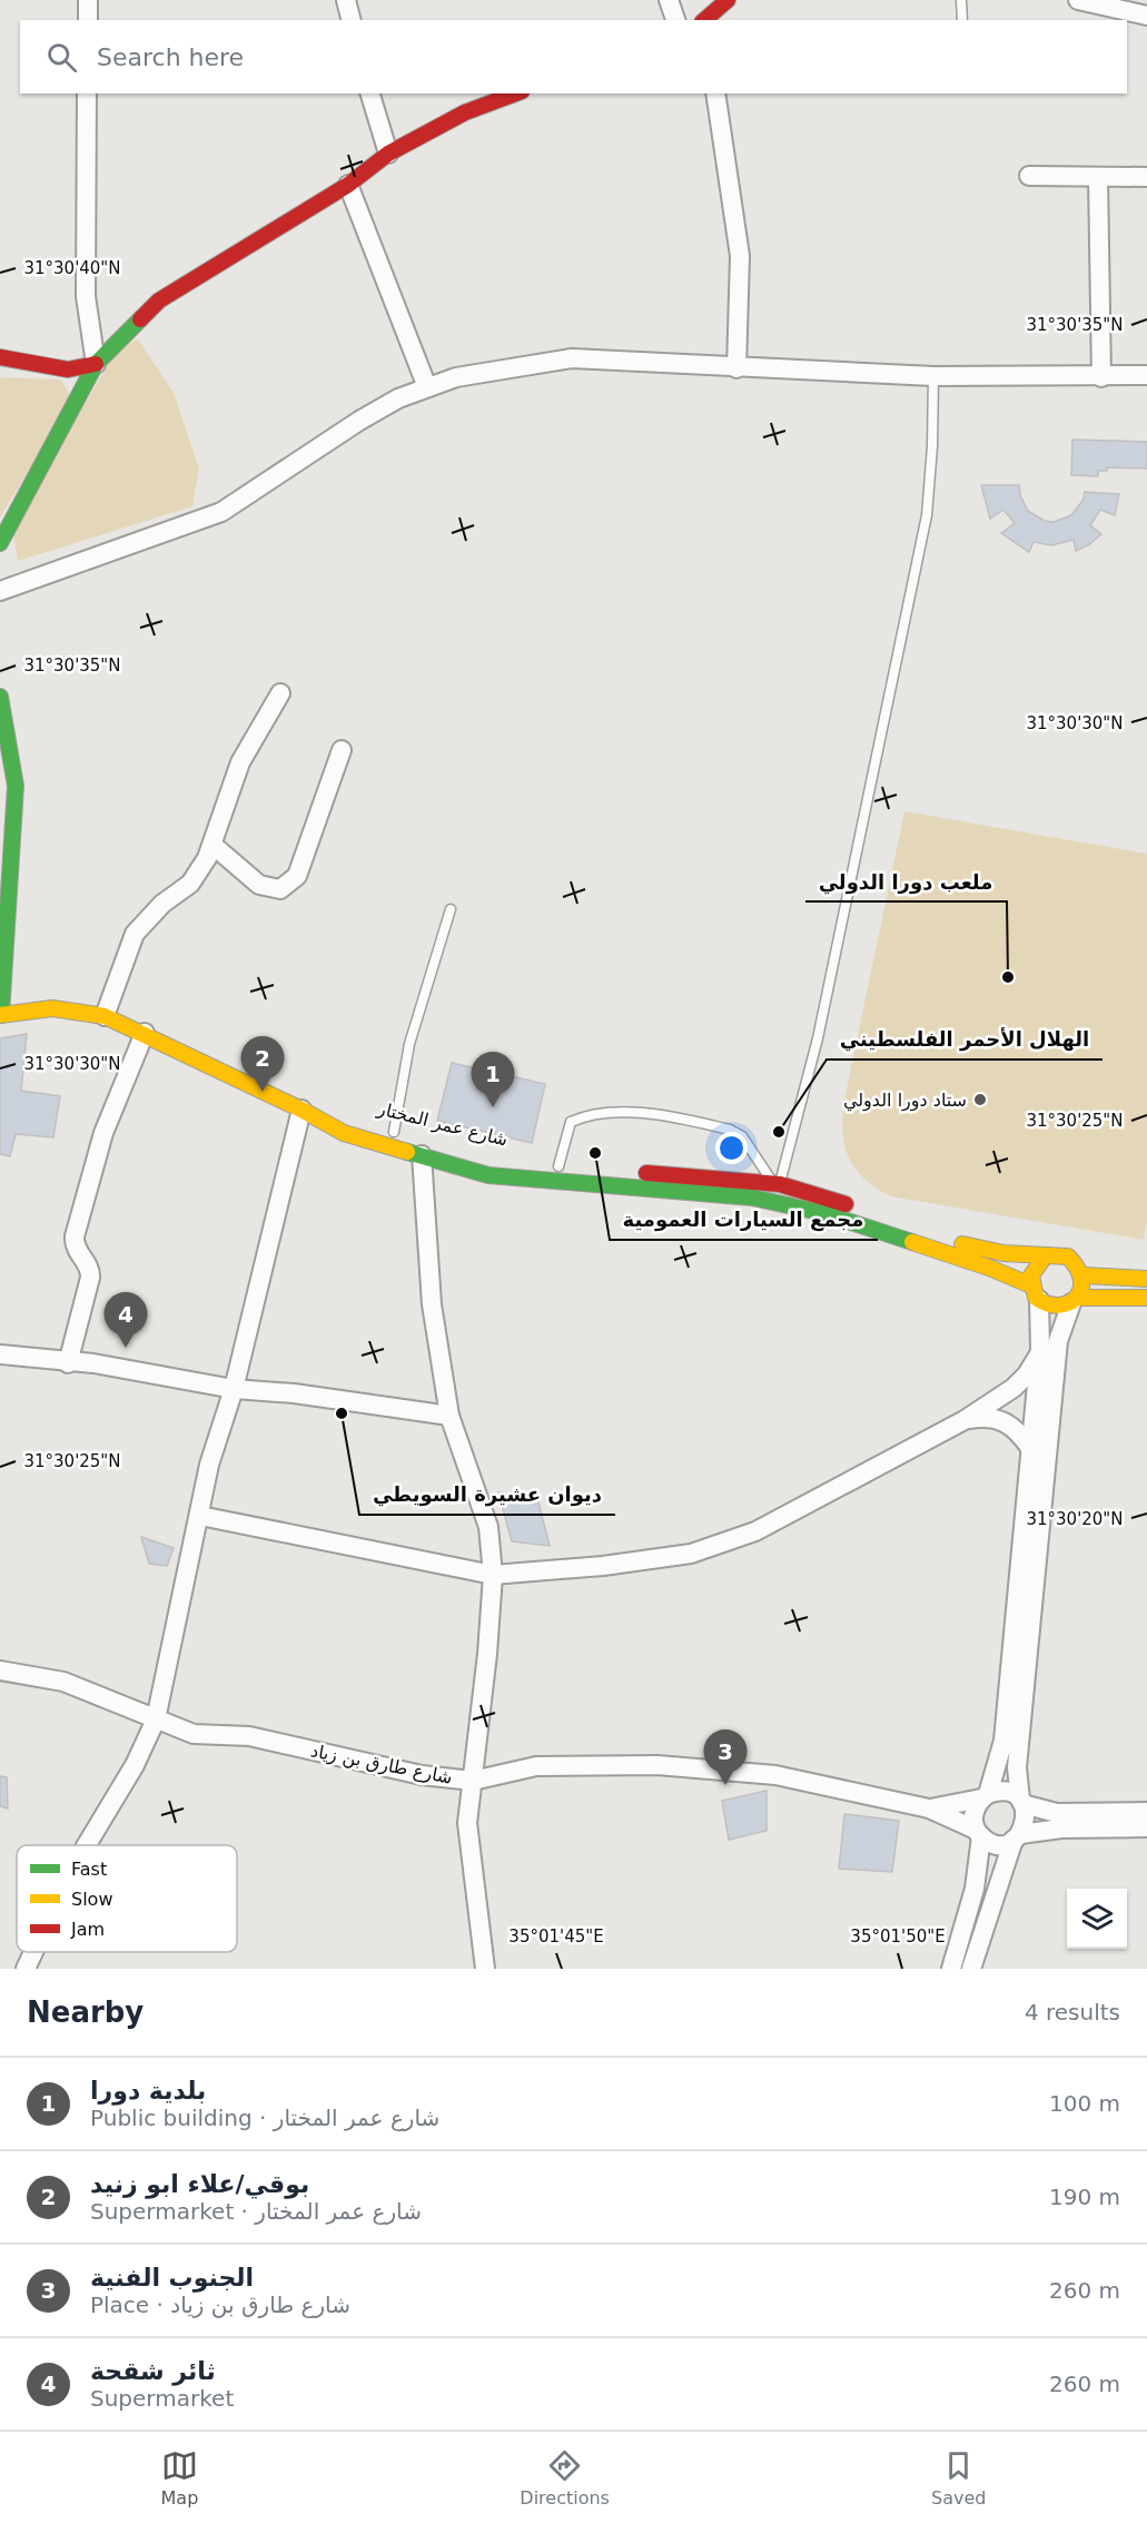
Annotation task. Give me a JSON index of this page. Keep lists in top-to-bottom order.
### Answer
{
  "streets": {
    "main road": ["شارع عمر المختار"],
    "street": ["شارع طارق بن زياد"]
  },
  "places": [
    "ملعب دورا الدولي",
    "ستاد دورا الدولي",
    "الهلال الأحمر الفلسطيني",
    "مجمع السيارات العمومية",
    "ديوان عشيرة السويطي"
  ],
  "legend": ["Fast", "Slow", "Jam"],
  "page": {
    "search": "Search here",
    "pins": [
      "2",
      "1",
      "4",
      "3"
    ],
    "heading": ["Nearby", "4 results"],
    "list": [
      {
        "mark": "1",
        "name": "بلدية دورا",
        "note": "Public building · شارع عمر المختار",
        "value": "100 m"
      },
      {
        "mark": "2",
        "name": "بوقي/علاء ابو زنيد",
        "note": "Supermarket · شارع عمر المختار",
        "value": "190 m"
      },
      {
        "mark": "3",
        "name": "الجنوب الفنية",
        "note": "Place · شارع طارق بن زياد",
        "value": "260 m"
      },
      {
        "mark": "4",
        "name": "ثائر شقحة",
        "note": "Supermarket",
        "value": "260 m"
      }
    ],
    "nav": ["Map", "Directions", "Saved"]
  },
  "coordinates": [
    "31°30'40\"N",
    "31°30'35\"N",
    "31°30'30\"N",
    "31°30'25\"N",
    "31°30'20\"N",
    "35°01'45\"E",
    "35°01'50\"E"
  ]
}
